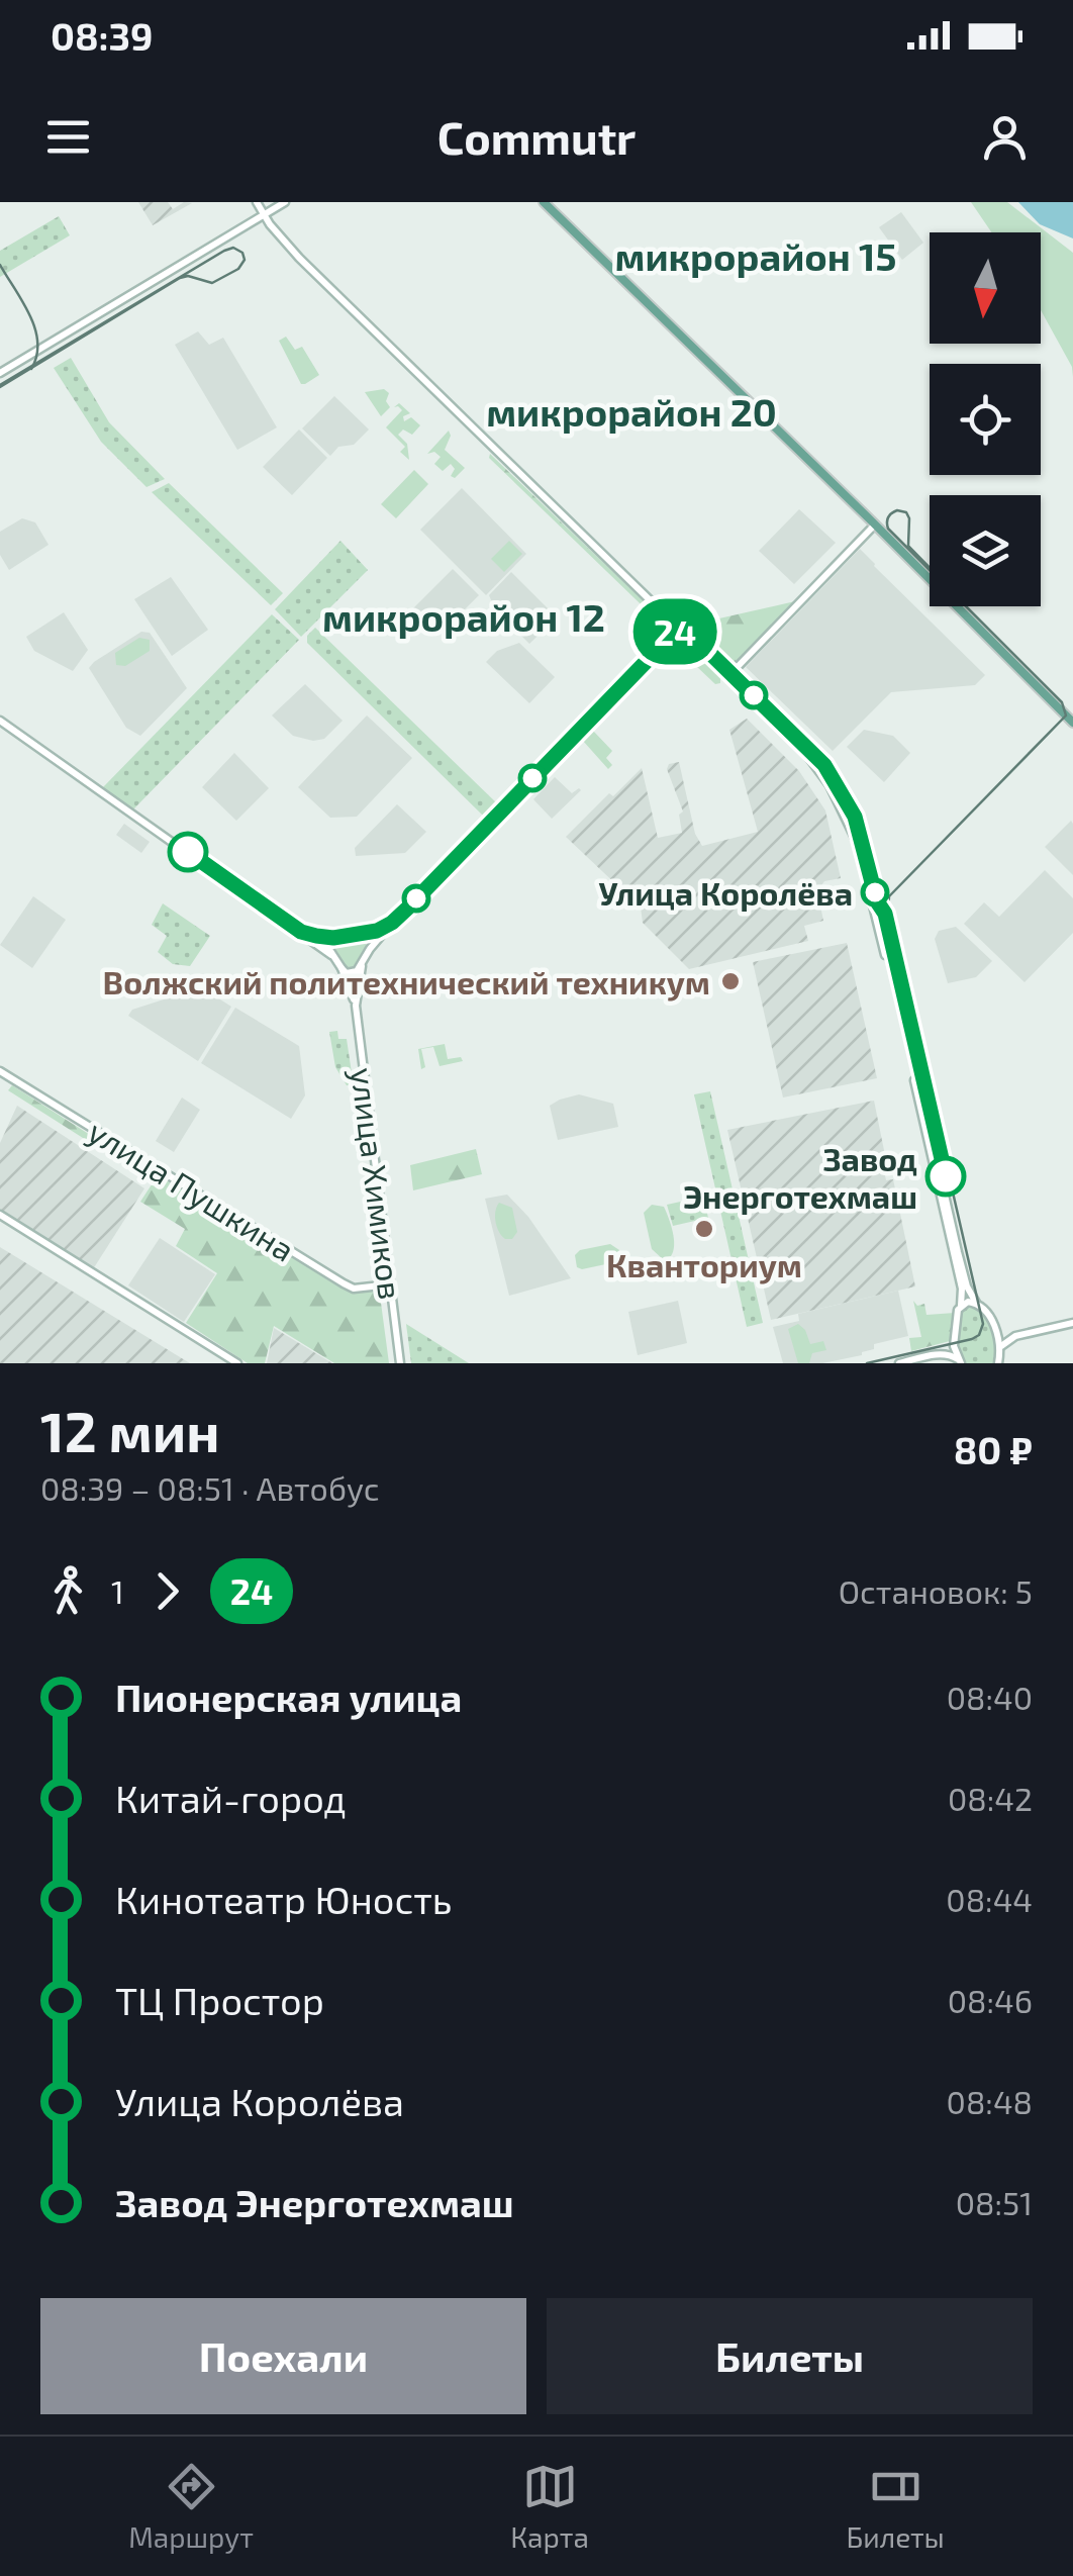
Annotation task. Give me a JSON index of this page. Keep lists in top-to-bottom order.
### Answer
{
  "streets": {
    "street": ["улица Химиков", "улица Пушкина"]
  },
  "crossings": [
    ["улица Химиков", "улица Пушкина"]
  ],
  "districts": ["микрорайон 15", "микрорайон 20", "микрорайон 12"],
  "places": [
    "Улица Королёва",
    "Волжский политехнический техникум",
    "Завод Энерготехмаш",
    "Кванториум"
  ],
  "lines": ["bus line 24"],
  "north": "bottom",
  "page": {
    "status": "08:39",
    "header": "Commutr",
    "on_map": "24",
    "heading": ["12 мин", "08:39 – 08:51 · Автобус", "80 ₽"],
    "legs": ["1", "24", "Остановок: 5"],
    "list": [
      {
        "name": "Пионерская улица",
        "value": "08:40"
      },
      {
        "name": "Китай-город",
        "value": "08:42"
      },
      {
        "name": "Кинотеатр Юность",
        "value": "08:44"
      },
      {
        "name": "ТЦ Простор",
        "value": "08:46"
      },
      {
        "name": "Улица Королёва",
        "value": "08:48"
      },
      {
        "name": "Завод Энерготехмаш",
        "value": "08:51"
      }
    ],
    "buttons": ["Поехали", "Билеты"],
    "tabs": ["Маршрут", "Карта", "Билеты"]
  }
}
